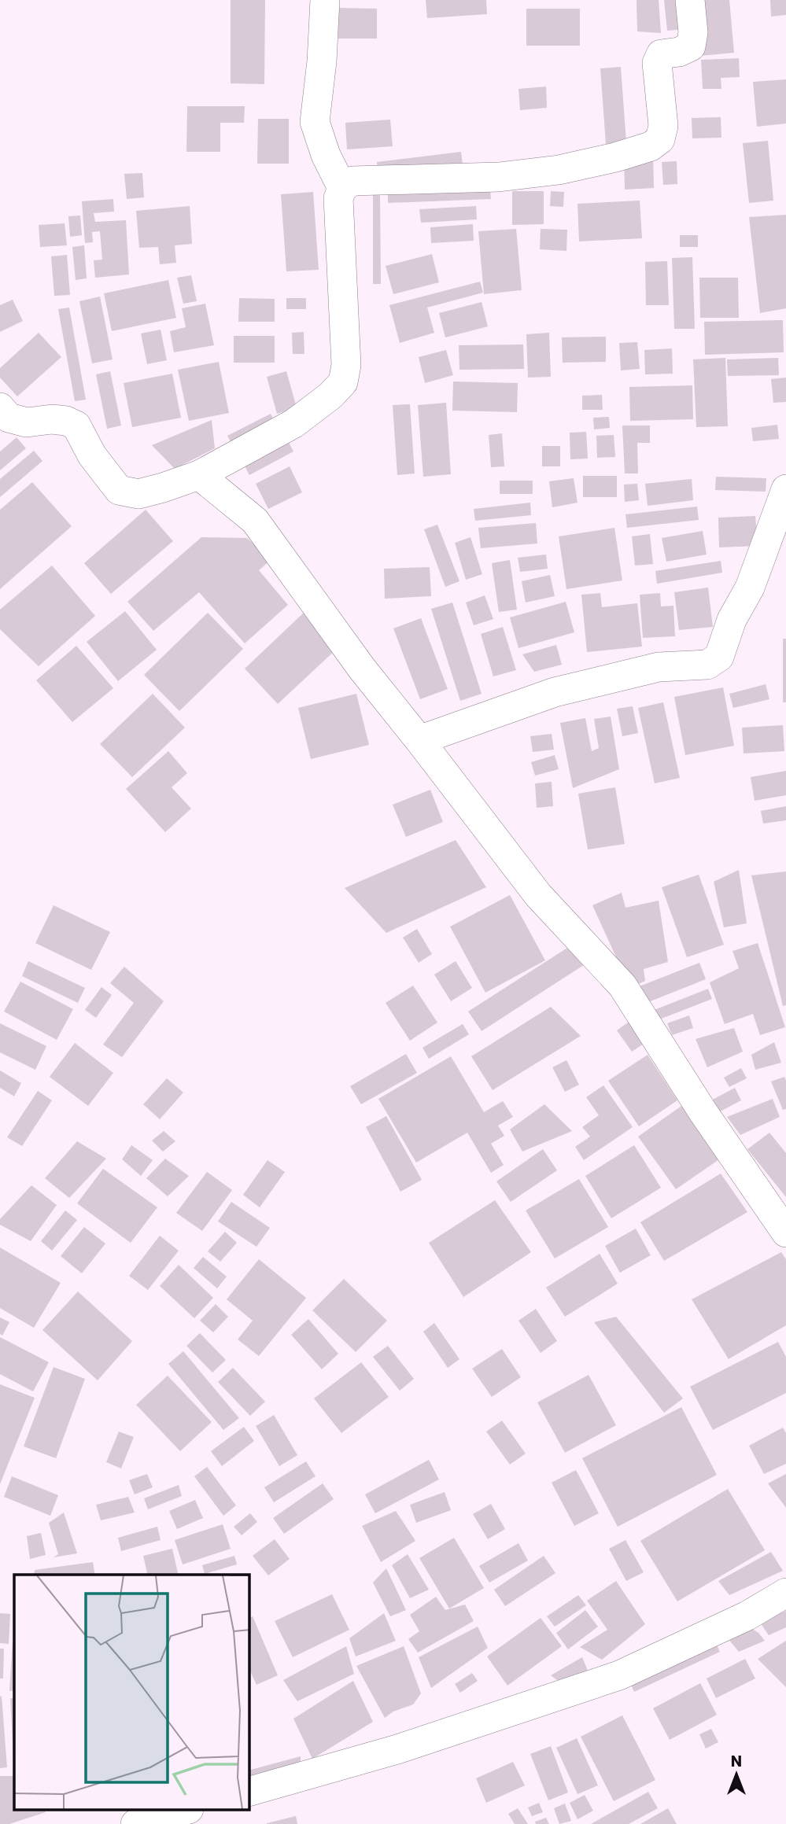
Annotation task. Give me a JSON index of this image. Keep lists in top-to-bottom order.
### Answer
{
  "north": "top"
}
